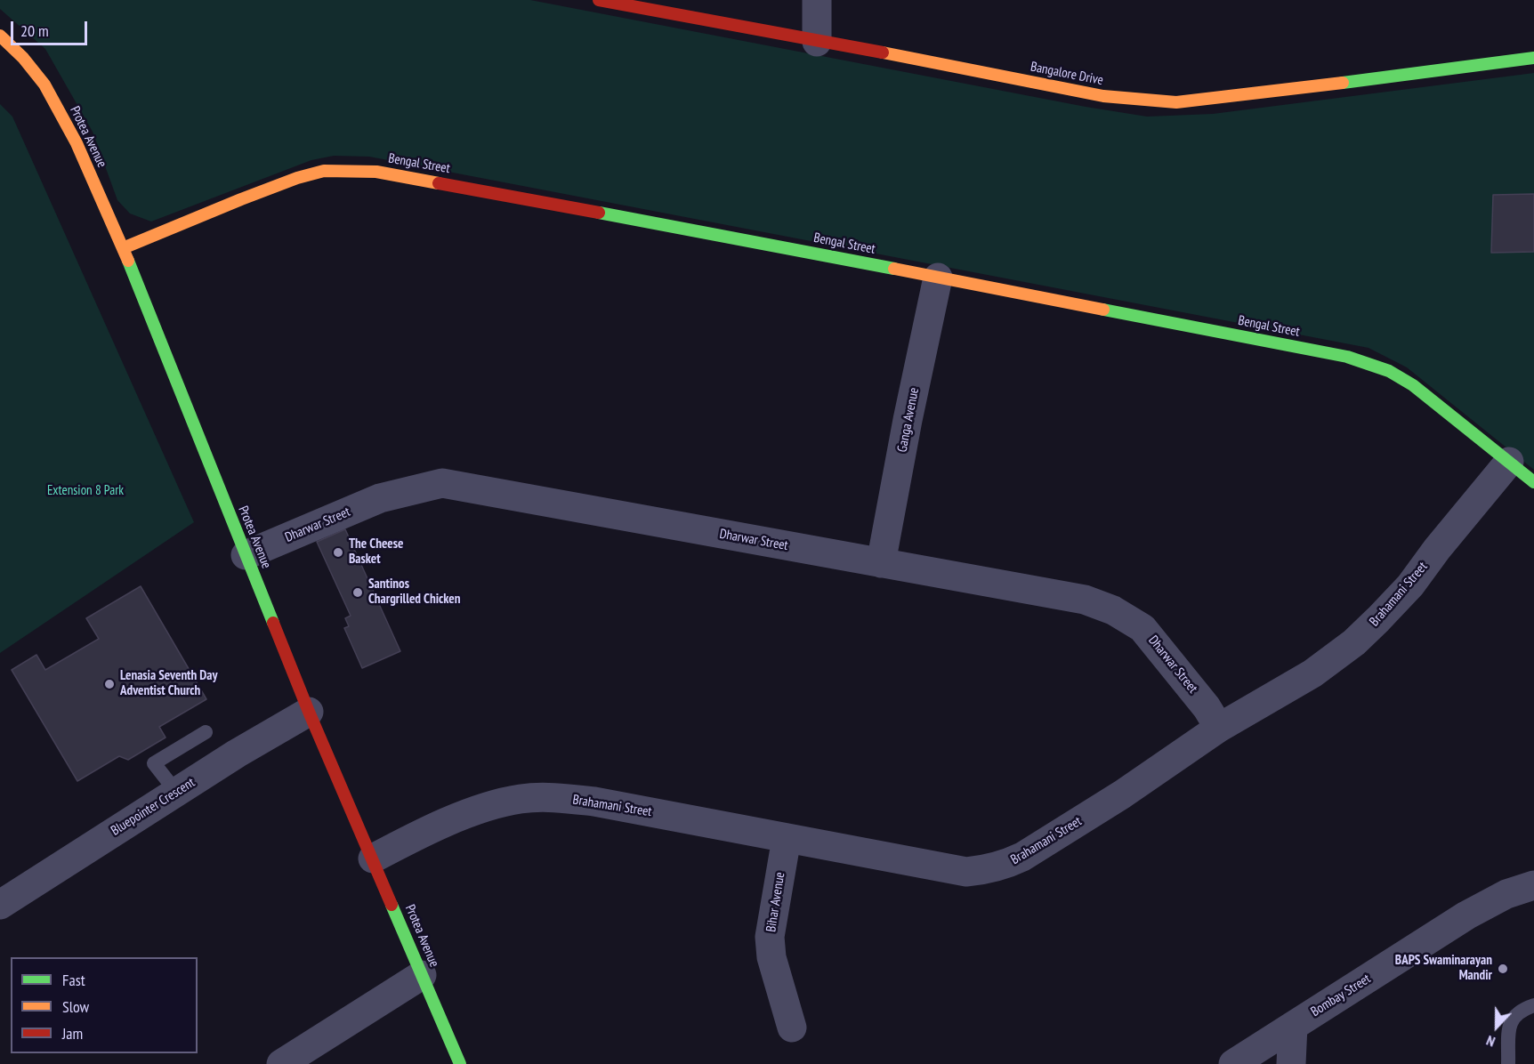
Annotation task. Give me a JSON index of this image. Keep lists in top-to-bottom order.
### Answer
{
  "streets": {
    "street": [
      "Bangalore Drive",
      "Protea Avenue",
      "Bengal Street",
      "Ganga Avenue",
      "Dharwar Street",
      "Brahamani Street",
      "Bluepointer Crescent",
      "Bihar Avenue",
      "Bombay Street"
    ]
  },
  "crossings": [
    ["Protea Avenue", "Bengal Street"],
    ["Protea Avenue", "Dharwar Street"],
    ["Protea Avenue", "Brahamani Street"],
    ["Protea Avenue", "Bluepointer Crescent"],
    ["Bengal Street", "Ganga Avenue"],
    ["Bengal Street", "Brahamani Street"],
    ["Ganga Avenue", "Dharwar Street"],
    ["Dharwar Street", "Brahamani Street"],
    ["Brahamani Street", "Bihar Avenue"]
  ],
  "parks": ["Extension 8 Park"],
  "places": [
    "The Cheese Basket",
    "Santinos Chargrilled Chicken",
    "Lenasia Seventh Day Adventist Church",
    "BAPS Swaminarayan Mandir"
  ],
  "legend": ["Fast", "Slow", "Jam"],
  "scale_bar": "20 m",
  "north": "bottom"
}
